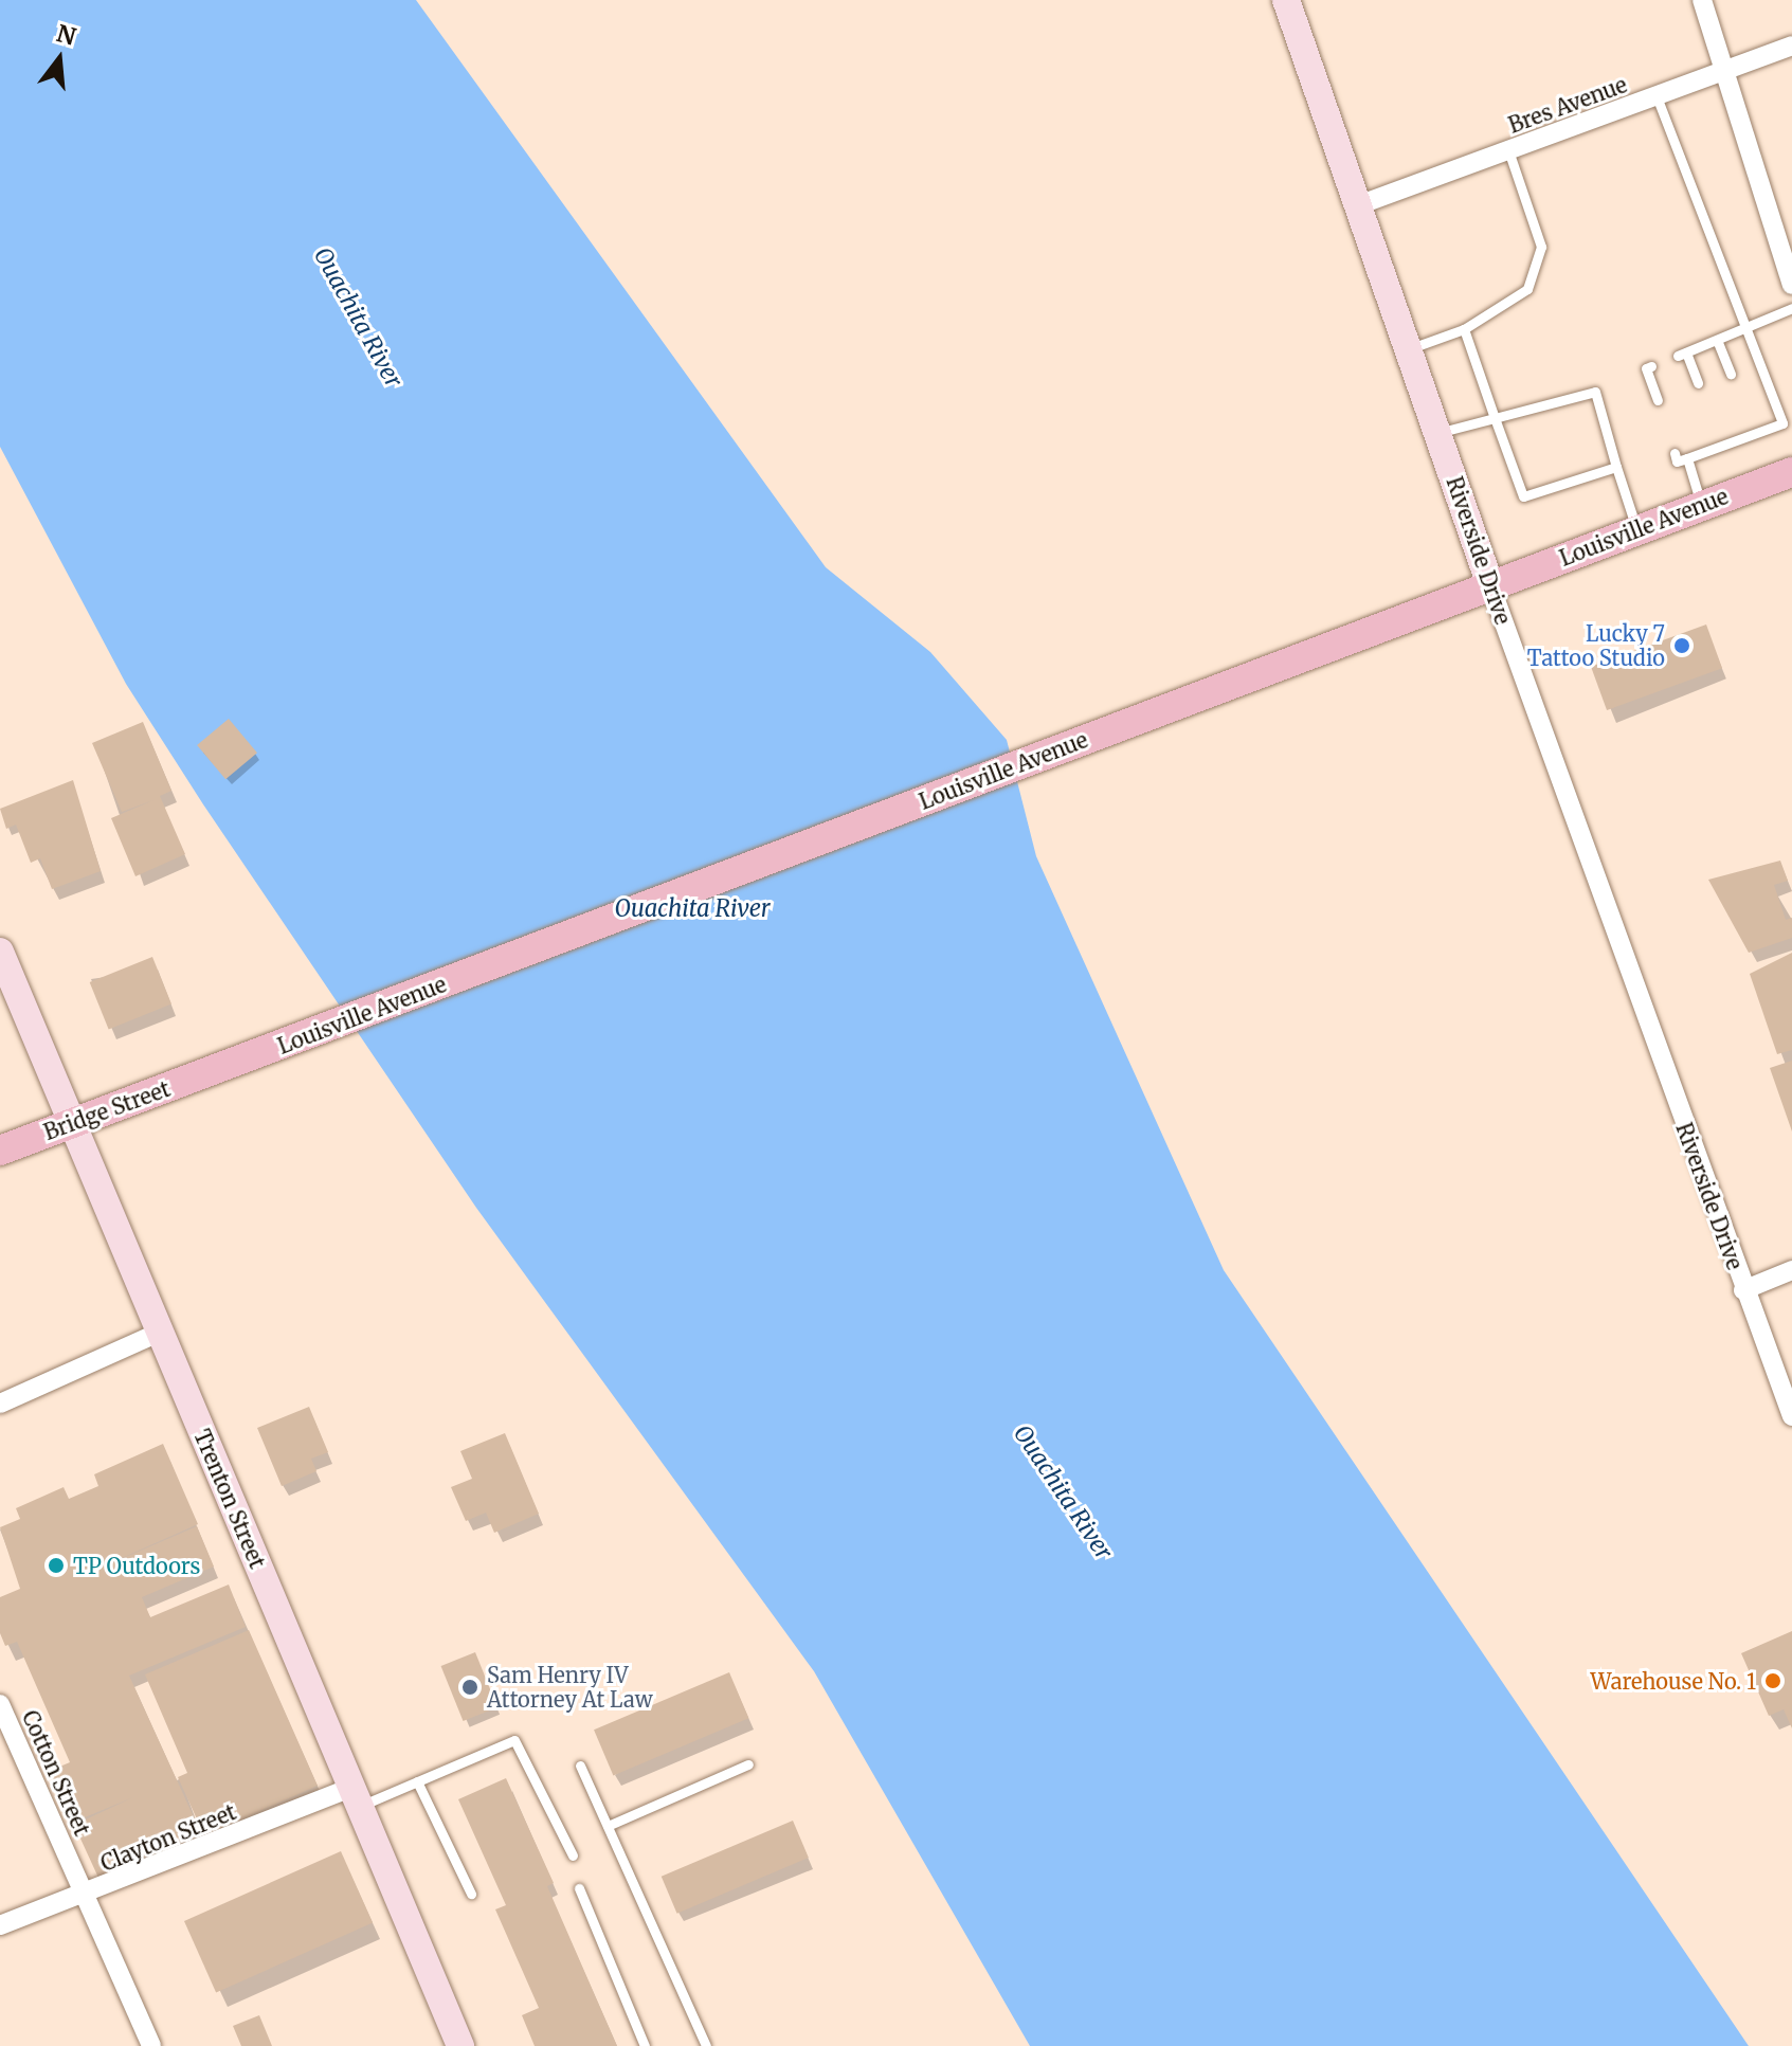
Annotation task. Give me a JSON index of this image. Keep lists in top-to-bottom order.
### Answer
{
  "streets": {
    "main road": ["Louisville Avenue", "Bridge Street"],
    "street": [
      "Bres Avenue",
      "Riverside Drive",
      "Trenton Street",
      "Cotton Street",
      "Clayton Street"
    ]
  },
  "crossings": [
    ["Bres Avenue", "Riverside Drive"],
    ["Louisville Avenue", "Riverside Drive"],
    ["Louisville Avenue", "Bridge Street"],
    ["Bridge Street", "Trenton Street"],
    ["Trenton Street", "Clayton Street"],
    ["Cotton Street", "Clayton Street"]
  ],
  "water": ["Ouachita River"],
  "places": [
    "Lucky 7 Tattoo Studio",
    "TP Outdoors",
    "Warehouse No. 1",
    "Sam Henry IV Attorney At Law"
  ],
  "north": "top"
}
